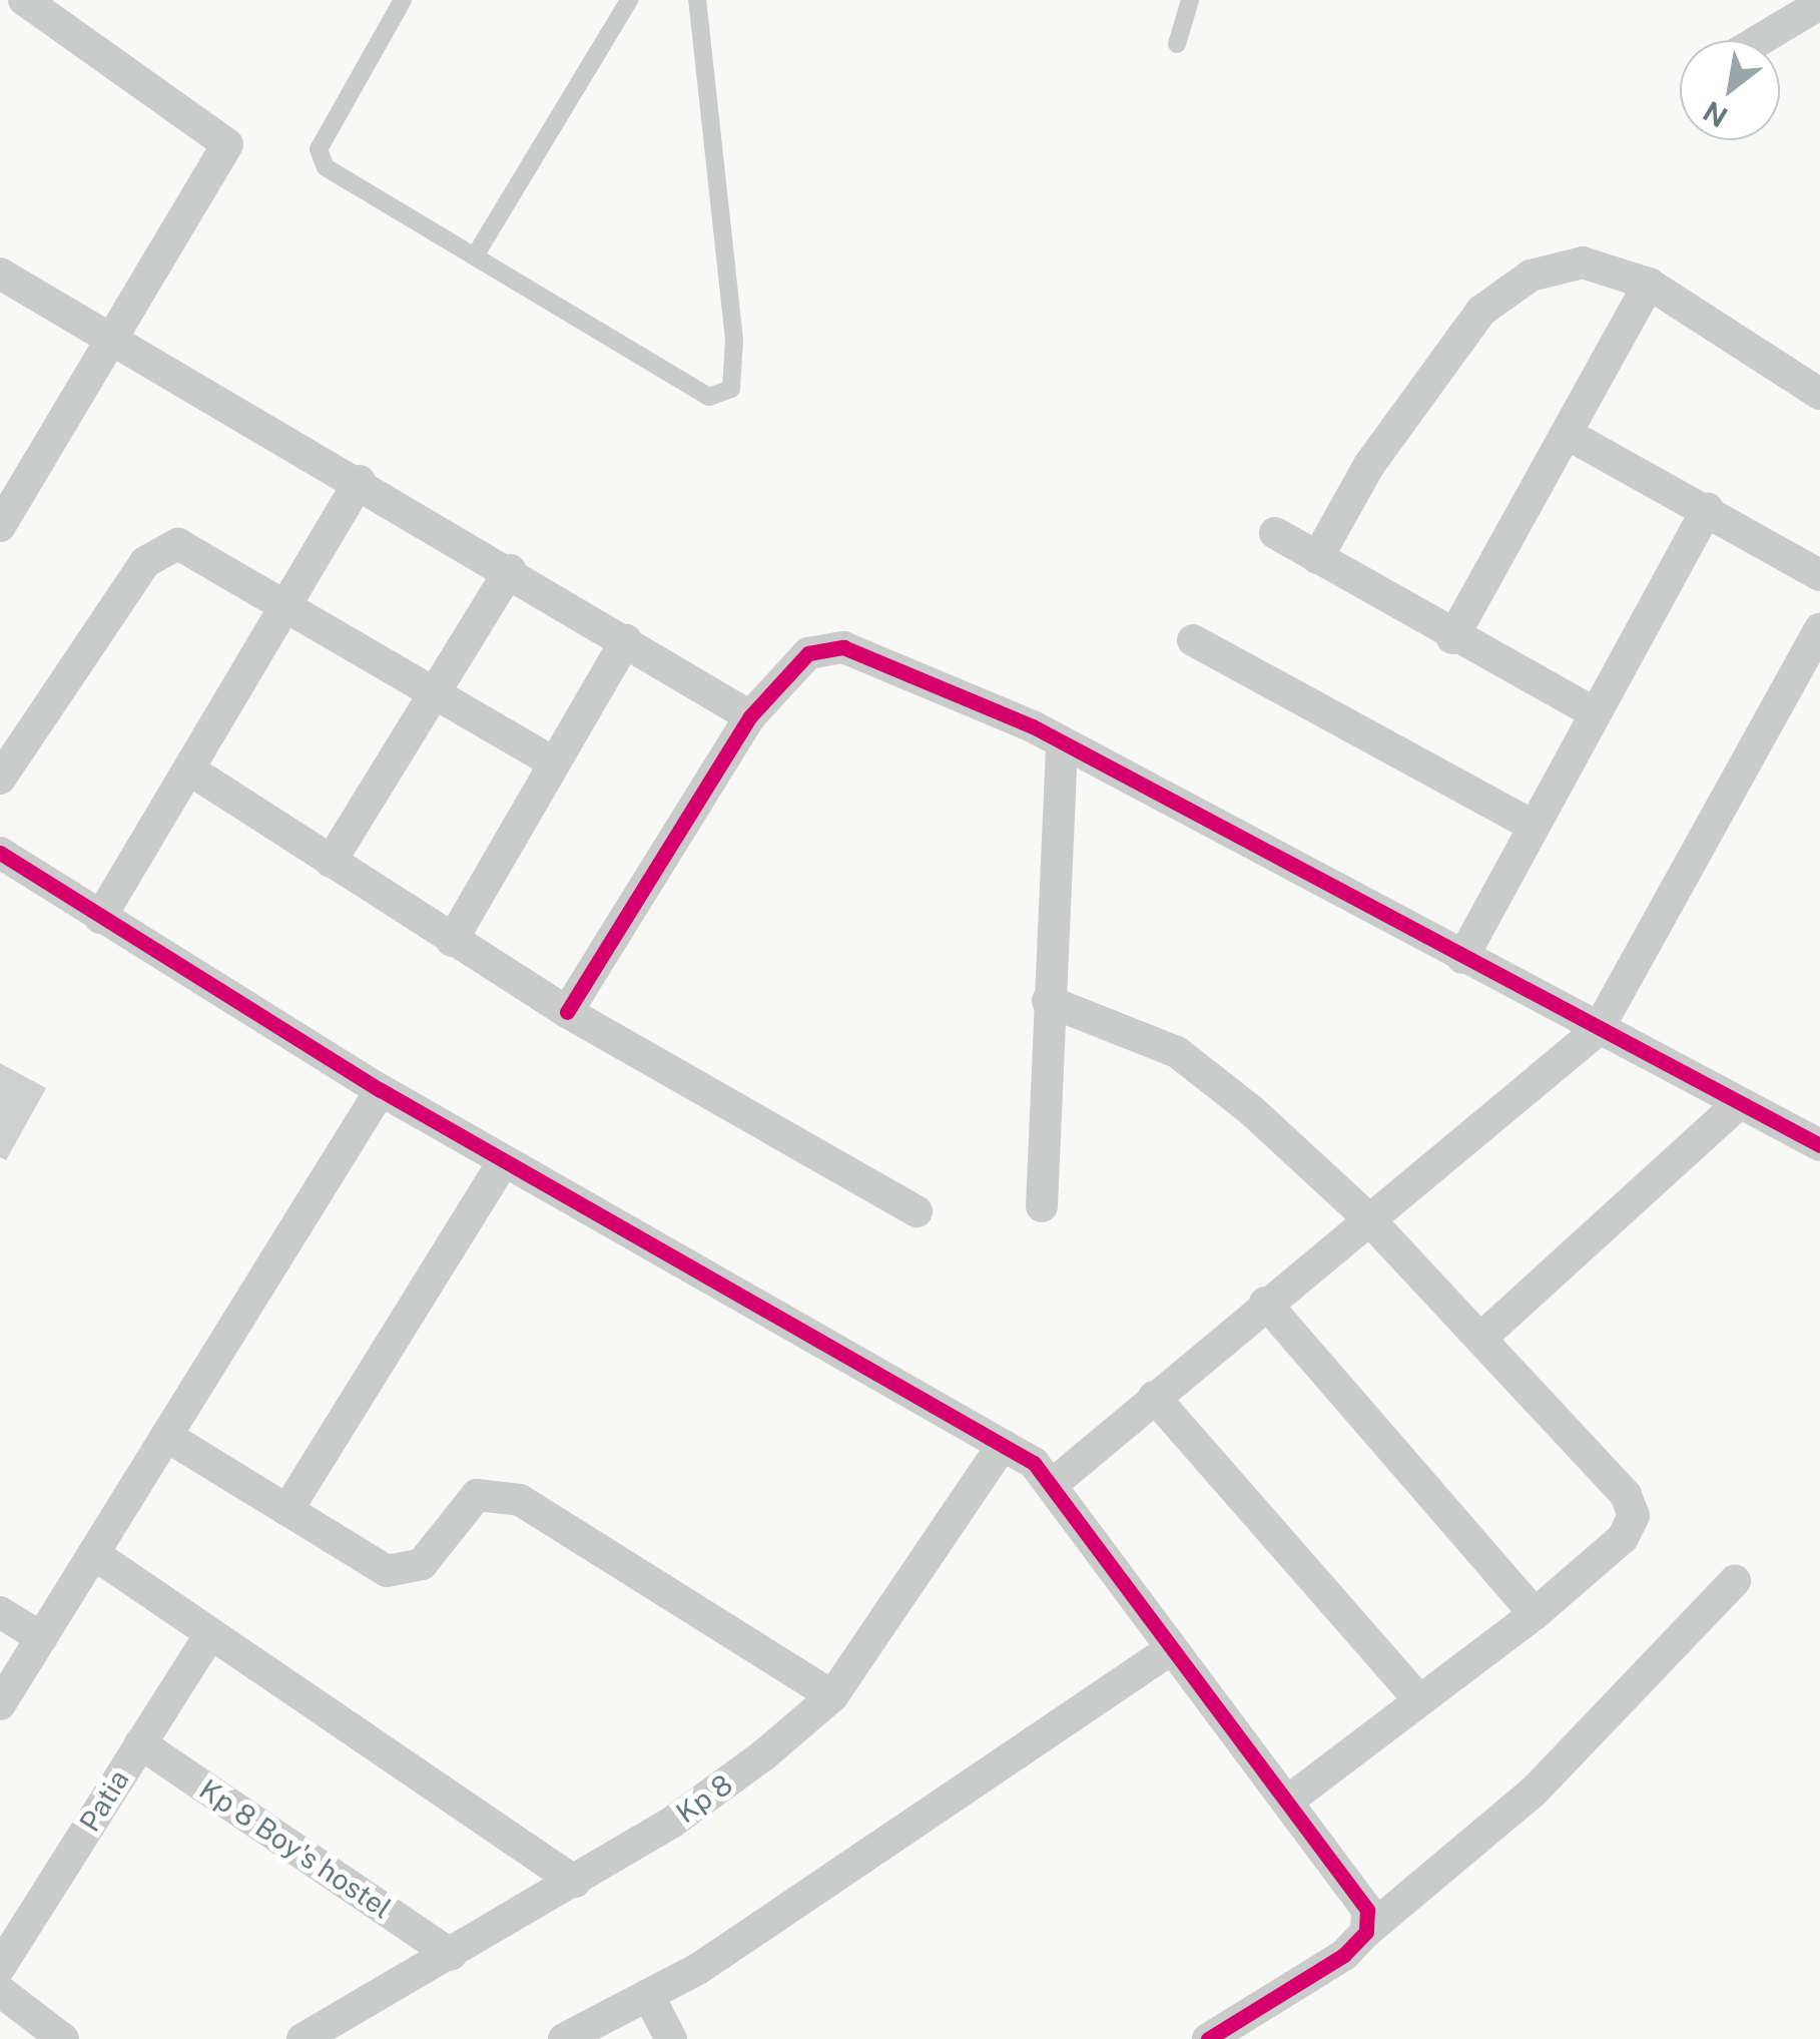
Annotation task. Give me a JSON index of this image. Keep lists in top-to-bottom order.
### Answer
{
  "streets": {
    "street": ["Kp 8", "Patia", "Kp 8 Boy's hostel"]
  },
  "crossings": [
    ["Kp 8", "Kp 8 Boy's hostel"],
    ["Patia", "Kp 8 Boy's hostel"]
  ],
  "north": "bottom left"
}
